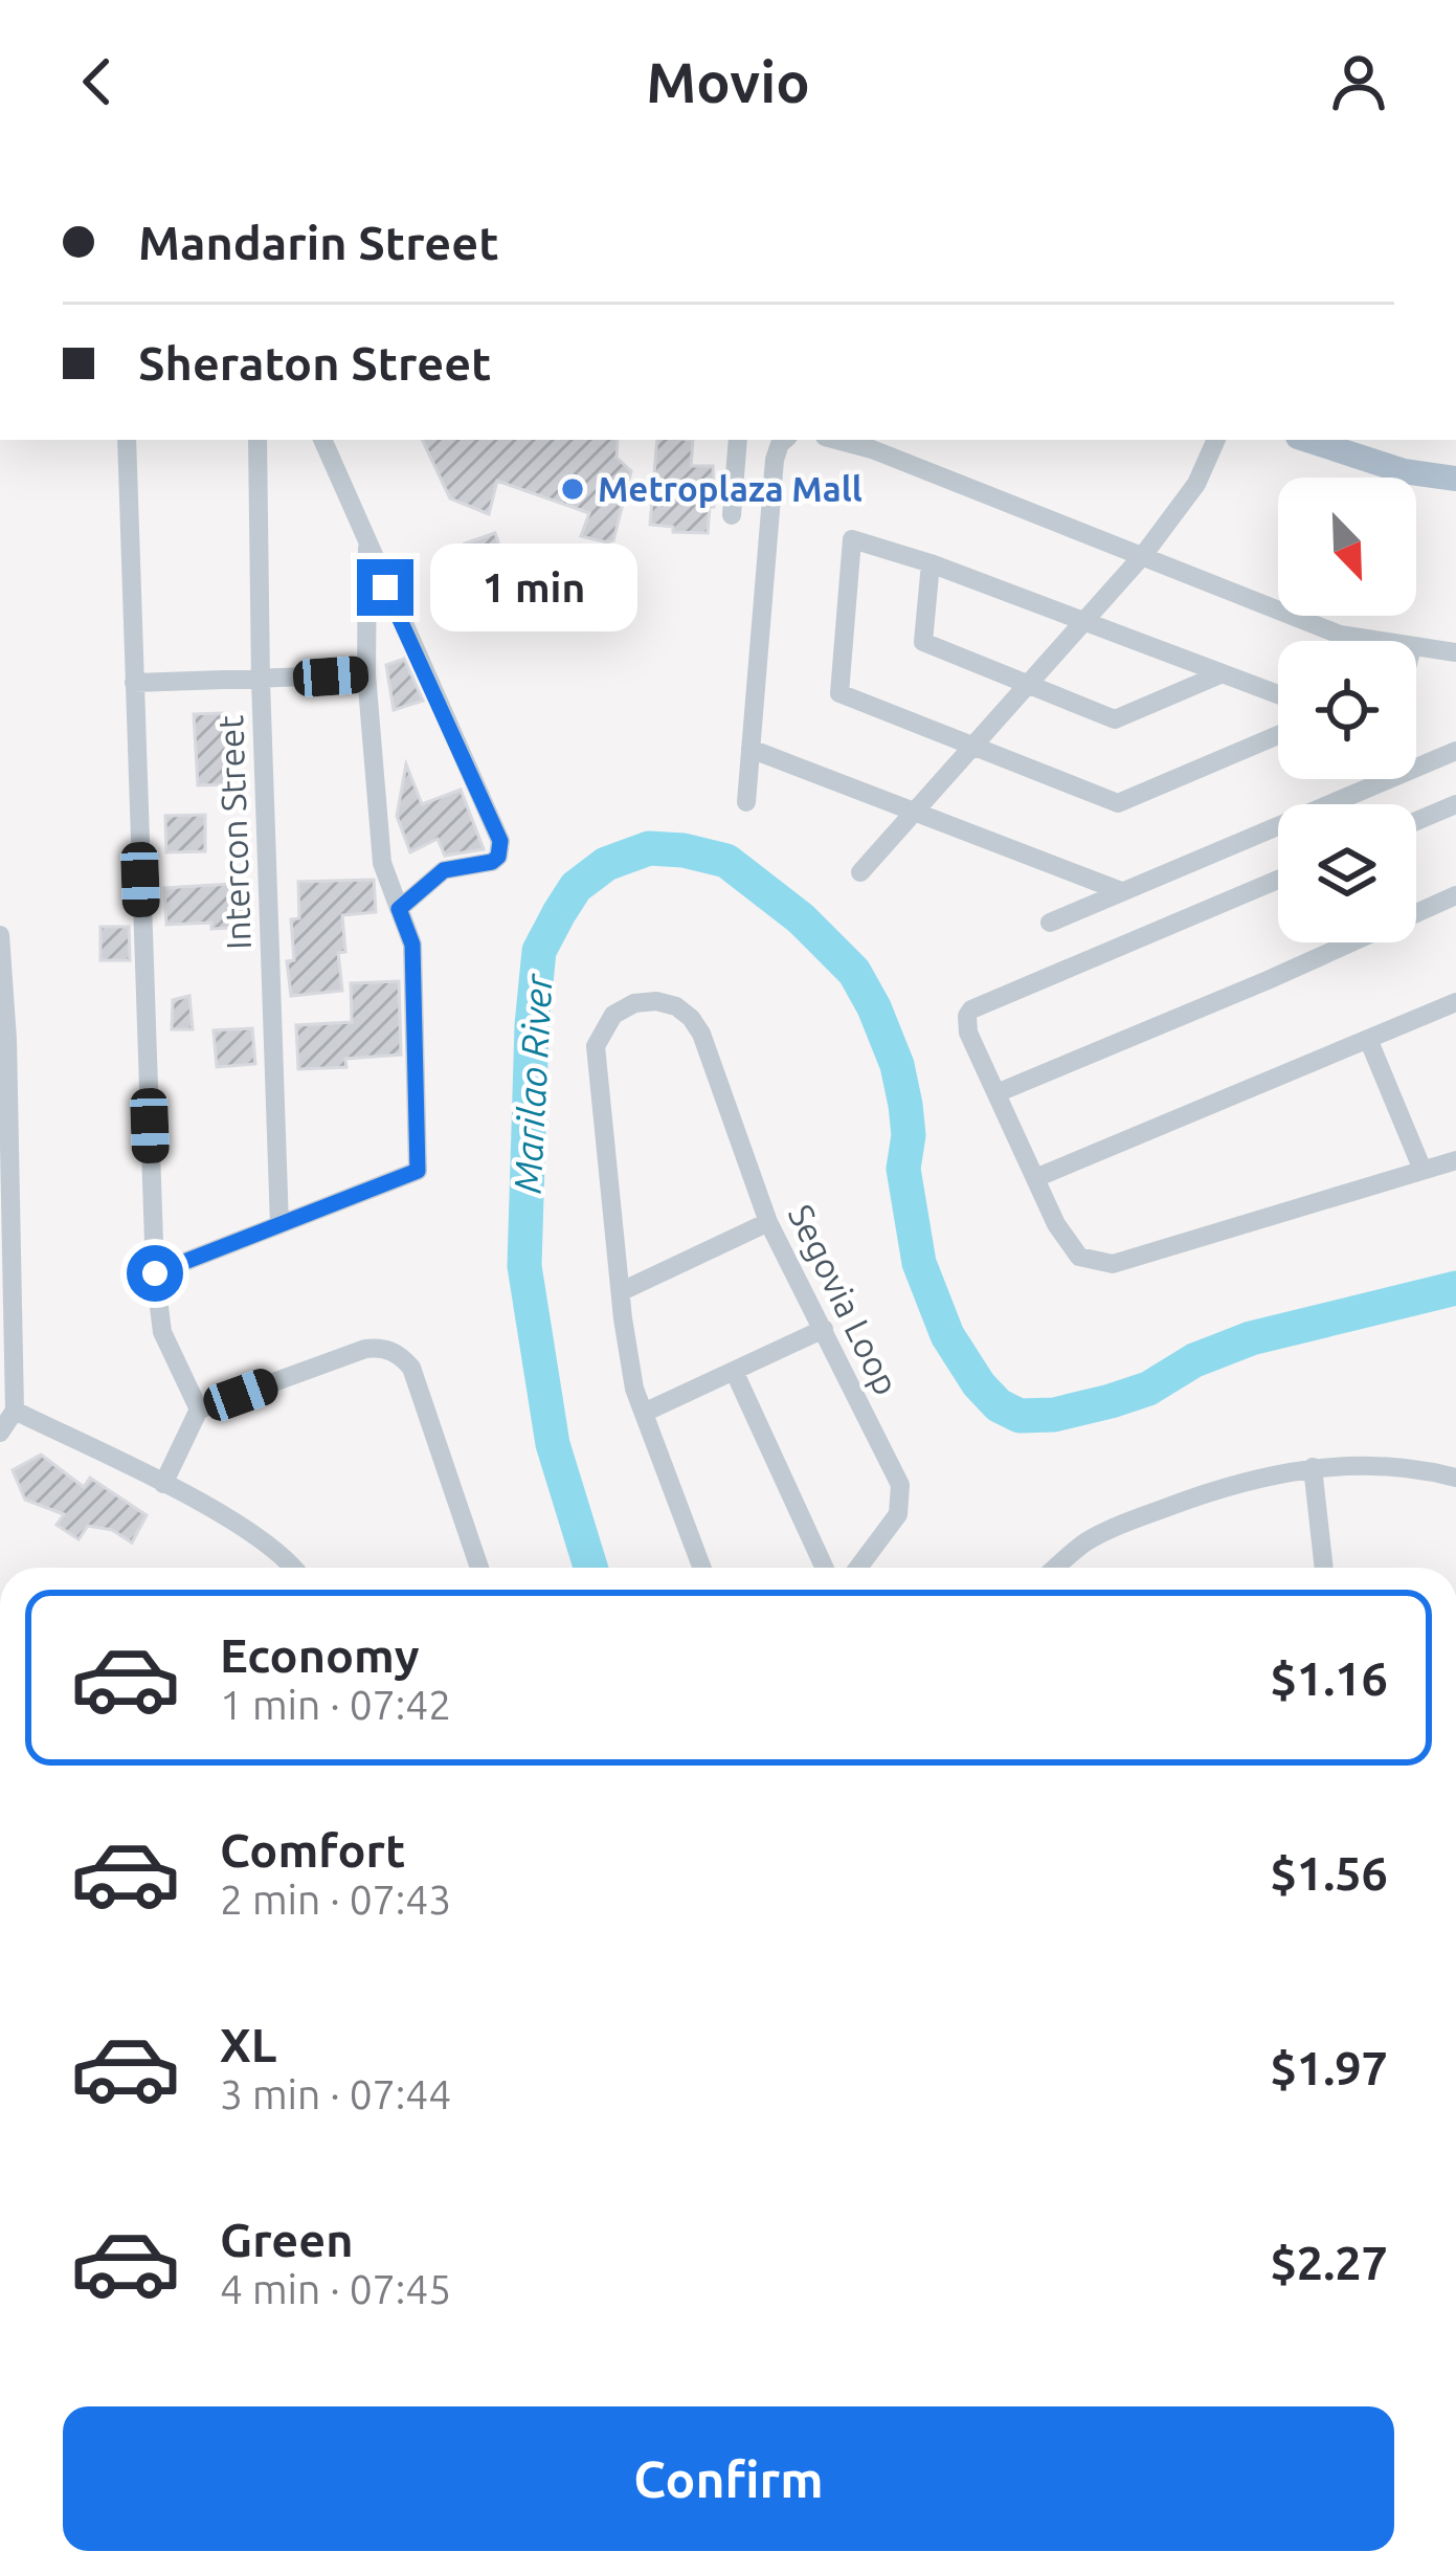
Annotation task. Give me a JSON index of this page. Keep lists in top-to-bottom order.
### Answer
{
  "streets": {
    "street": ["Intercon Street", "Segovia Loop"]
  },
  "water": ["Marilao River"],
  "places": ["Metroplaza Mall"],
  "north": "bottom right",
  "page": {
    "header": "Movio",
    "banner": ["Mandarin Street", "Sheraton Street"],
    "bubble": "1 min",
    "list": [
      {
        "name": "Economy",
        "note": "1 min · 07:42",
        "value": "$1.16"
      },
      {
        "name": "Comfort",
        "note": "2 min · 07:43",
        "value": "$1.56"
      },
      {
        "name": "XL",
        "note": "3 min · 07:44",
        "value": "$1.97"
      },
      {
        "name": "Green",
        "note": "4 min · 07:45",
        "value": "$2.27"
      }
    ],
    "buttons": "Confirm"
  }
}
